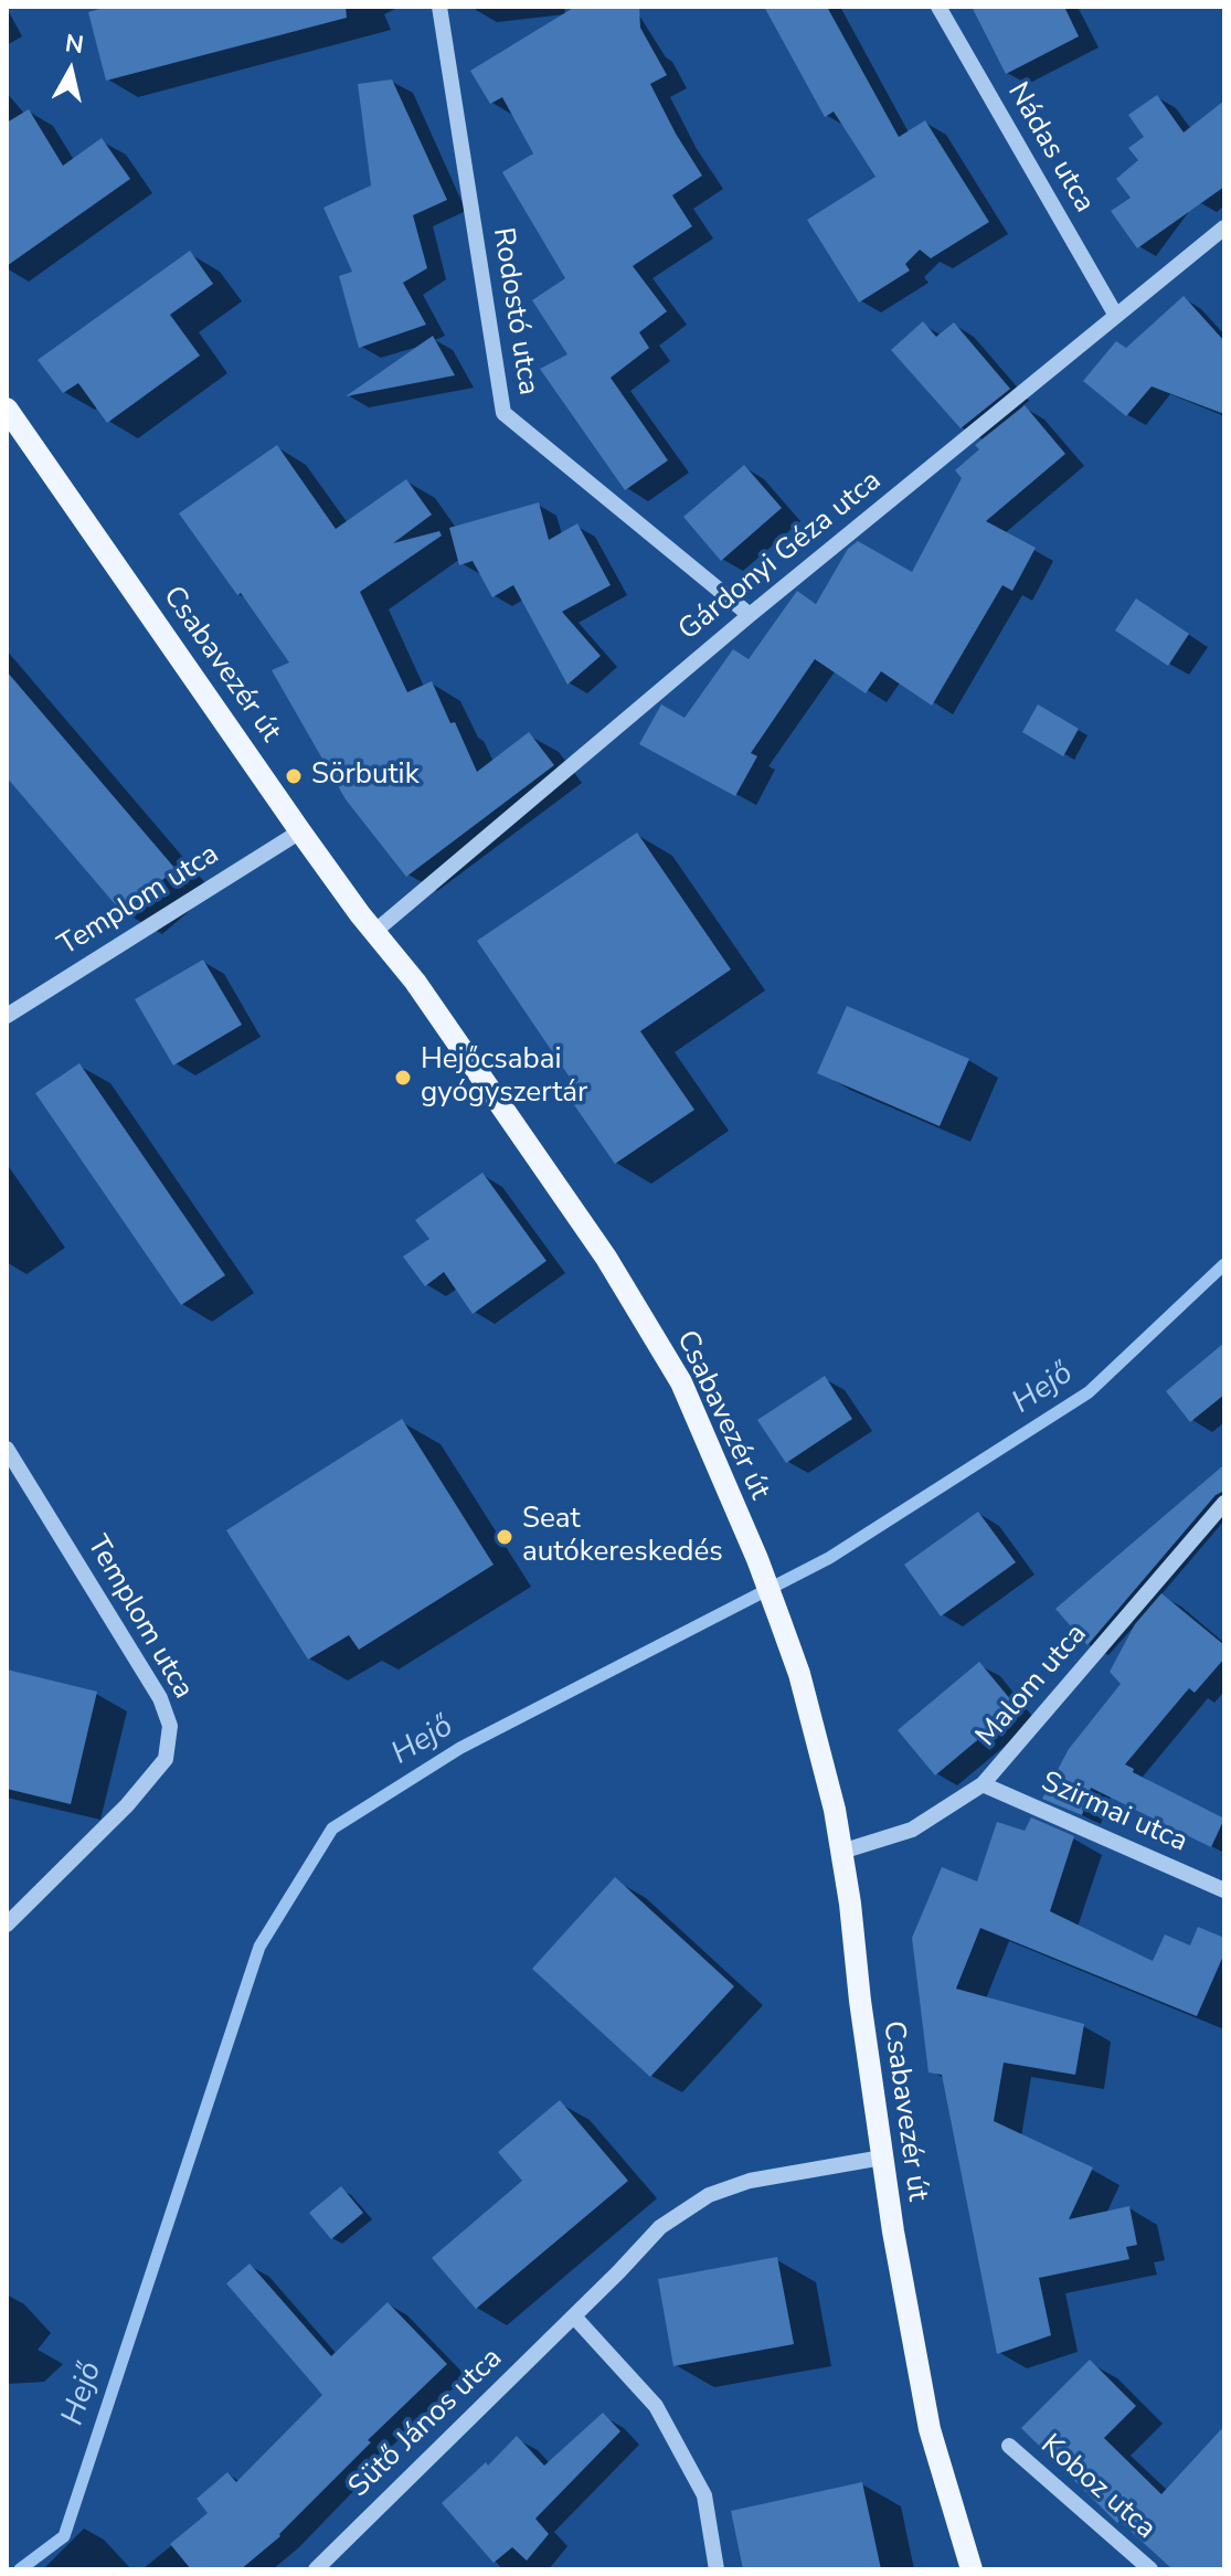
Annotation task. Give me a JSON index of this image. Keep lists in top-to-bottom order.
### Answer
{
  "streets": {
    "main road": ["Csabavezér út"],
    "street": [
      "Nádas utca",
      "Rodostó utca",
      "Gárdonyi Géza utca",
      "Templom utca",
      "Malom utca",
      "Szirmai utca",
      "Sütő János utca",
      "Koboz utca"
    ]
  },
  "crossings": [
    ["Nádas utca", "Gárdonyi Géza utca"],
    ["Rodostó utca", "Gárdonyi Géza utca"],
    ["Gárdonyi Géza utca", "Csabavezér út"],
    ["Csabavezér út", "Templom utca"],
    ["Csabavezér út", "Malom utca"],
    ["Csabavezér út", "Sütő János utca"],
    ["Malom utca", "Szirmai utca"]
  ],
  "water": ["Hejő"],
  "places": ["Sörbutik", "Hejőcsabai gyógyszertár", "Seat autókereskedés"],
  "north": "top"
}
